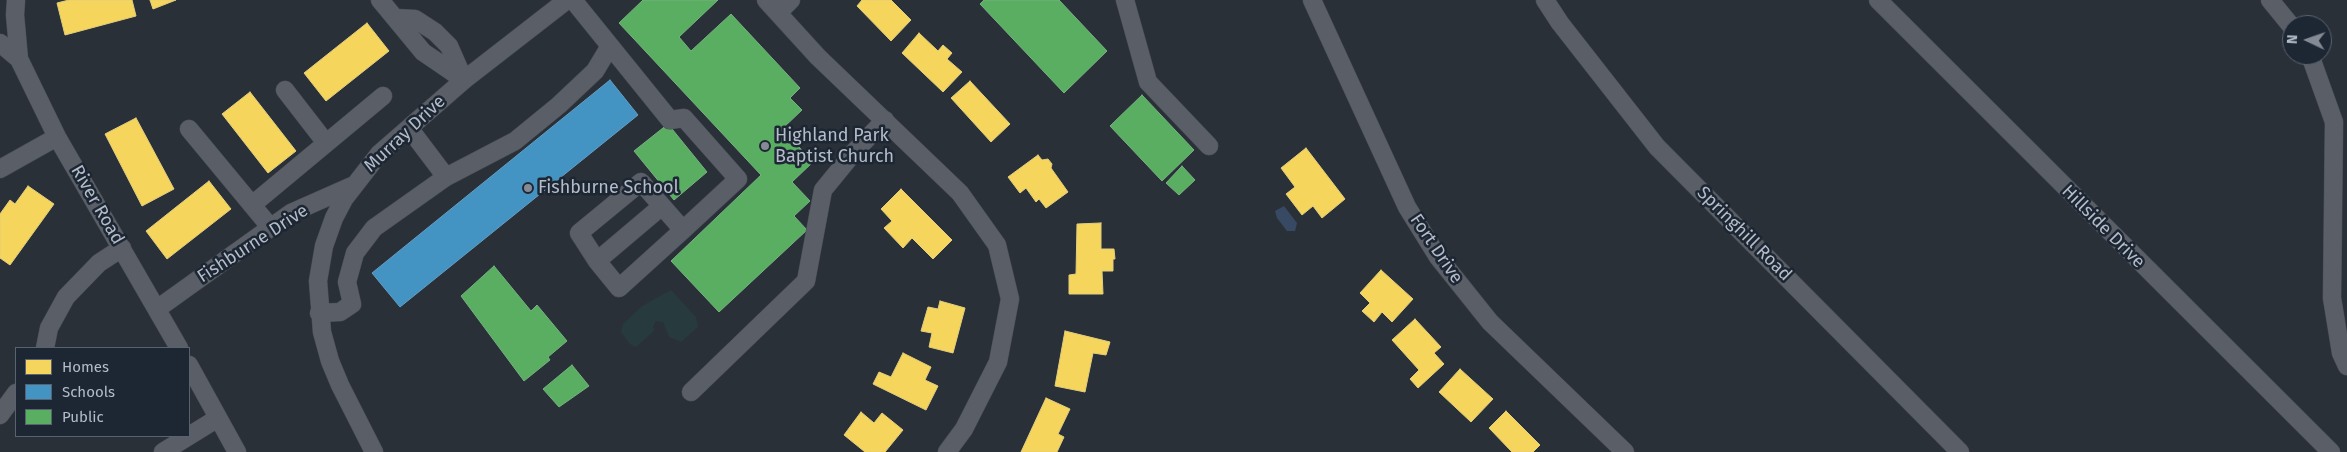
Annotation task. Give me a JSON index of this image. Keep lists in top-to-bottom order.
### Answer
{
  "streets": {
    "street": [
      "Murray Drive",
      "River Road",
      "Hillside Drive",
      "Springhill Road",
      "Fishburne Drive",
      "Fort Drive"
    ]
  },
  "crossings": [
    ["Murray Drive", "Fishburne Drive"],
    ["River Road", "Fishburne Drive"]
  ],
  "places": ["Highland Park Baptist Church", "Fishburne School"],
  "legend": ["Homes", "Schools", "Public"],
  "north": "left"
}
